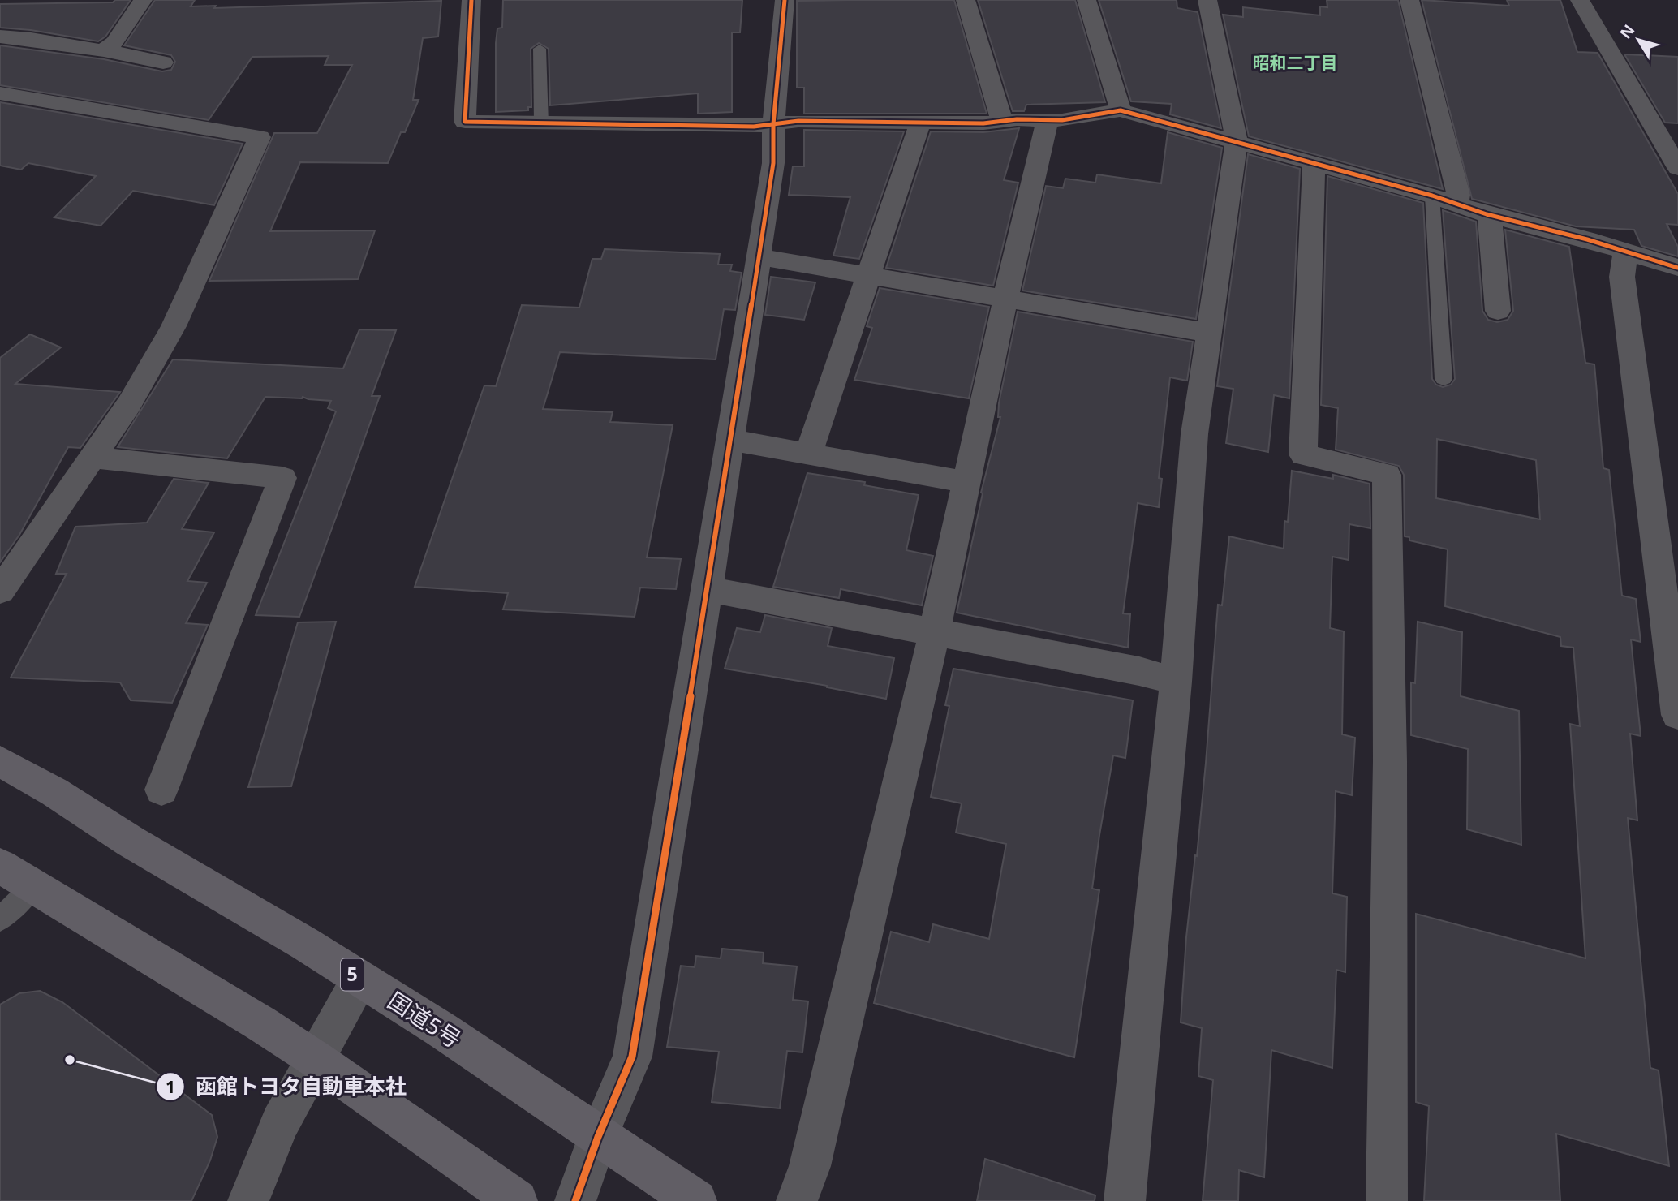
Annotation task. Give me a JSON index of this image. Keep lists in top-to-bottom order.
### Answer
{
  "streets": {
    "highway": ["5", "国道5号"]
  },
  "districts": ["昭和二丁目"],
  "places": ["函館トヨタ自動車本社"],
  "north": "top left"
}
